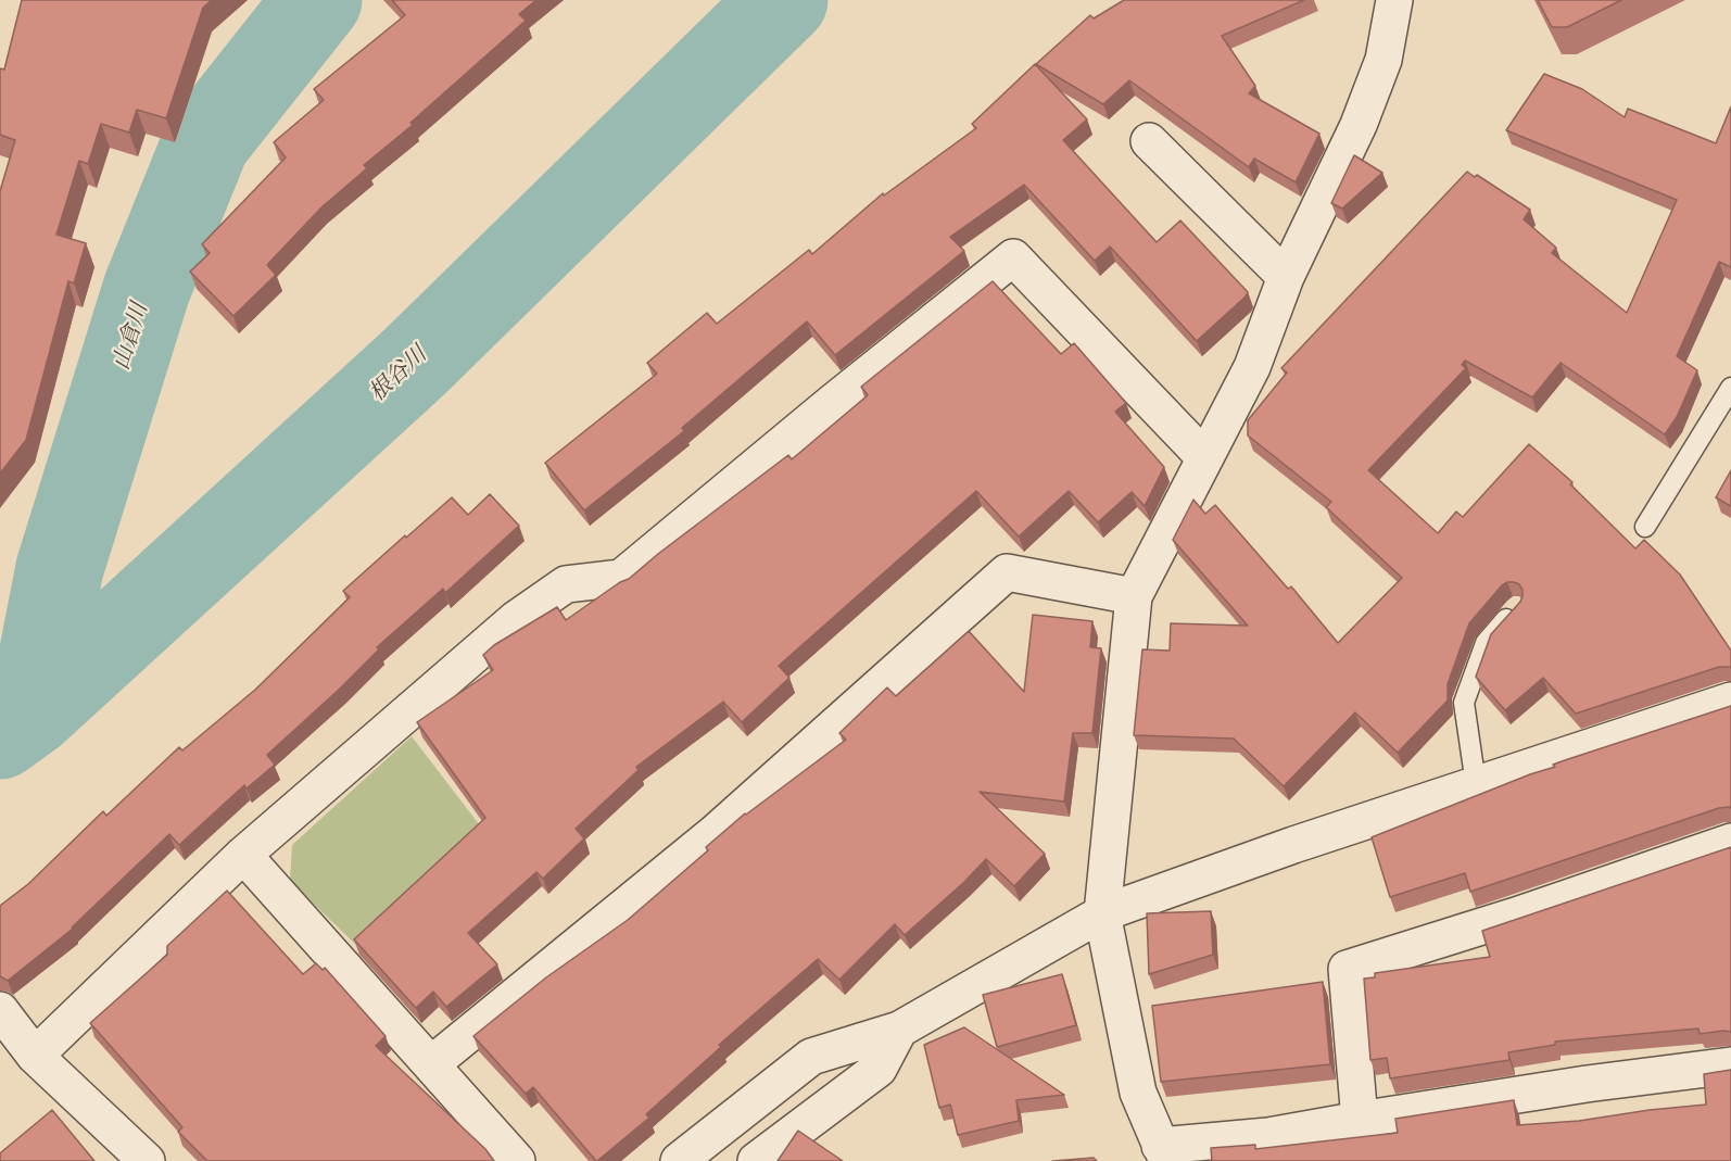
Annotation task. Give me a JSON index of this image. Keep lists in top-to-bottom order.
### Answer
{
  "water": ["山倉川", "根谷川"]
}
